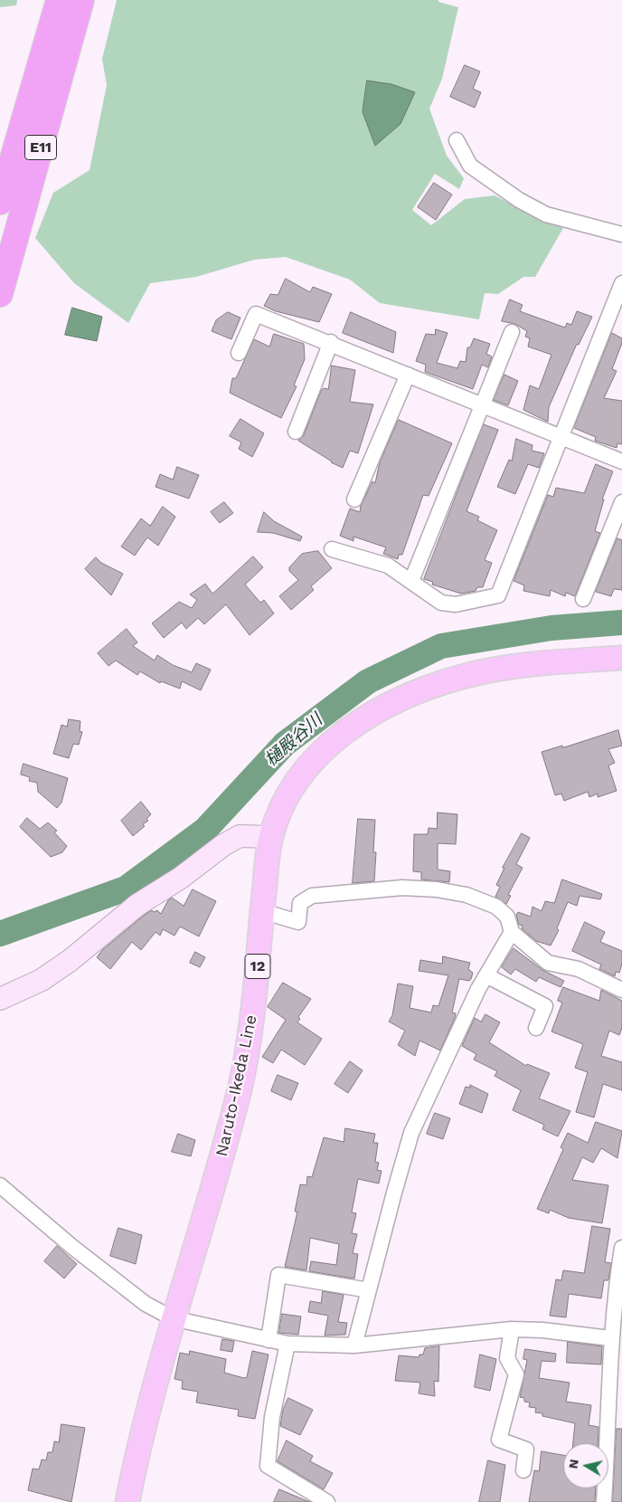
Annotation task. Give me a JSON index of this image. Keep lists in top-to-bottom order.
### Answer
{
  "streets": {
    "highway": ["E11"],
    "main road": ["12", "Naruto-Ikeda Line"]
  },
  "water": ["樋殿谷川"],
  "north": "left"
}
